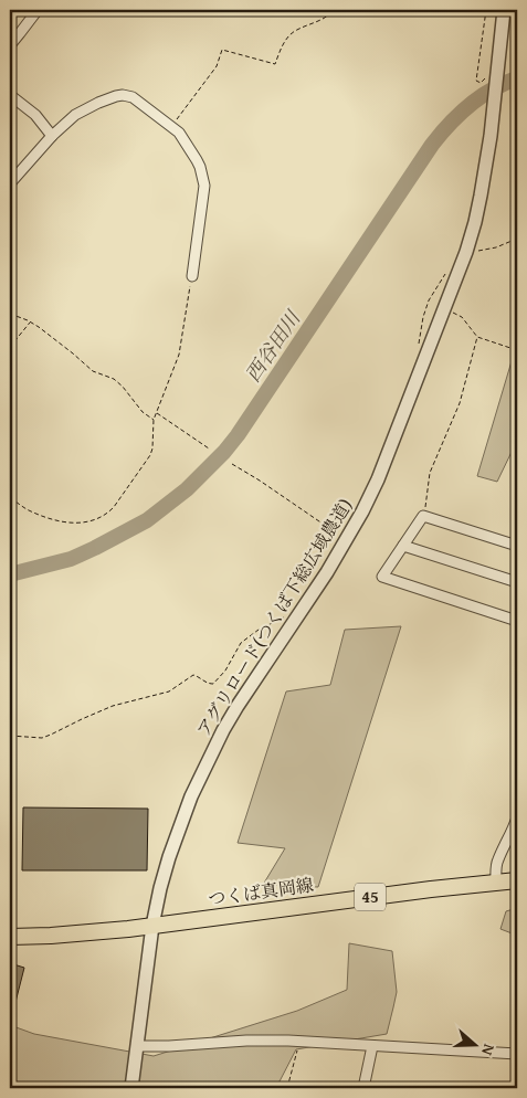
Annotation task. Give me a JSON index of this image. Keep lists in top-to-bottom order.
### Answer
{
  "streets": {
    "main road": ["つくば真岡線", "45"],
    "street": ["アグリロード(つくば下総広域農道)"]
  },
  "crossings": [
    ["アグリロード(つくば下総広域農道)", "つくば真岡線"]
  ],
  "water": ["西谷田川"],
  "north": "right"
}
